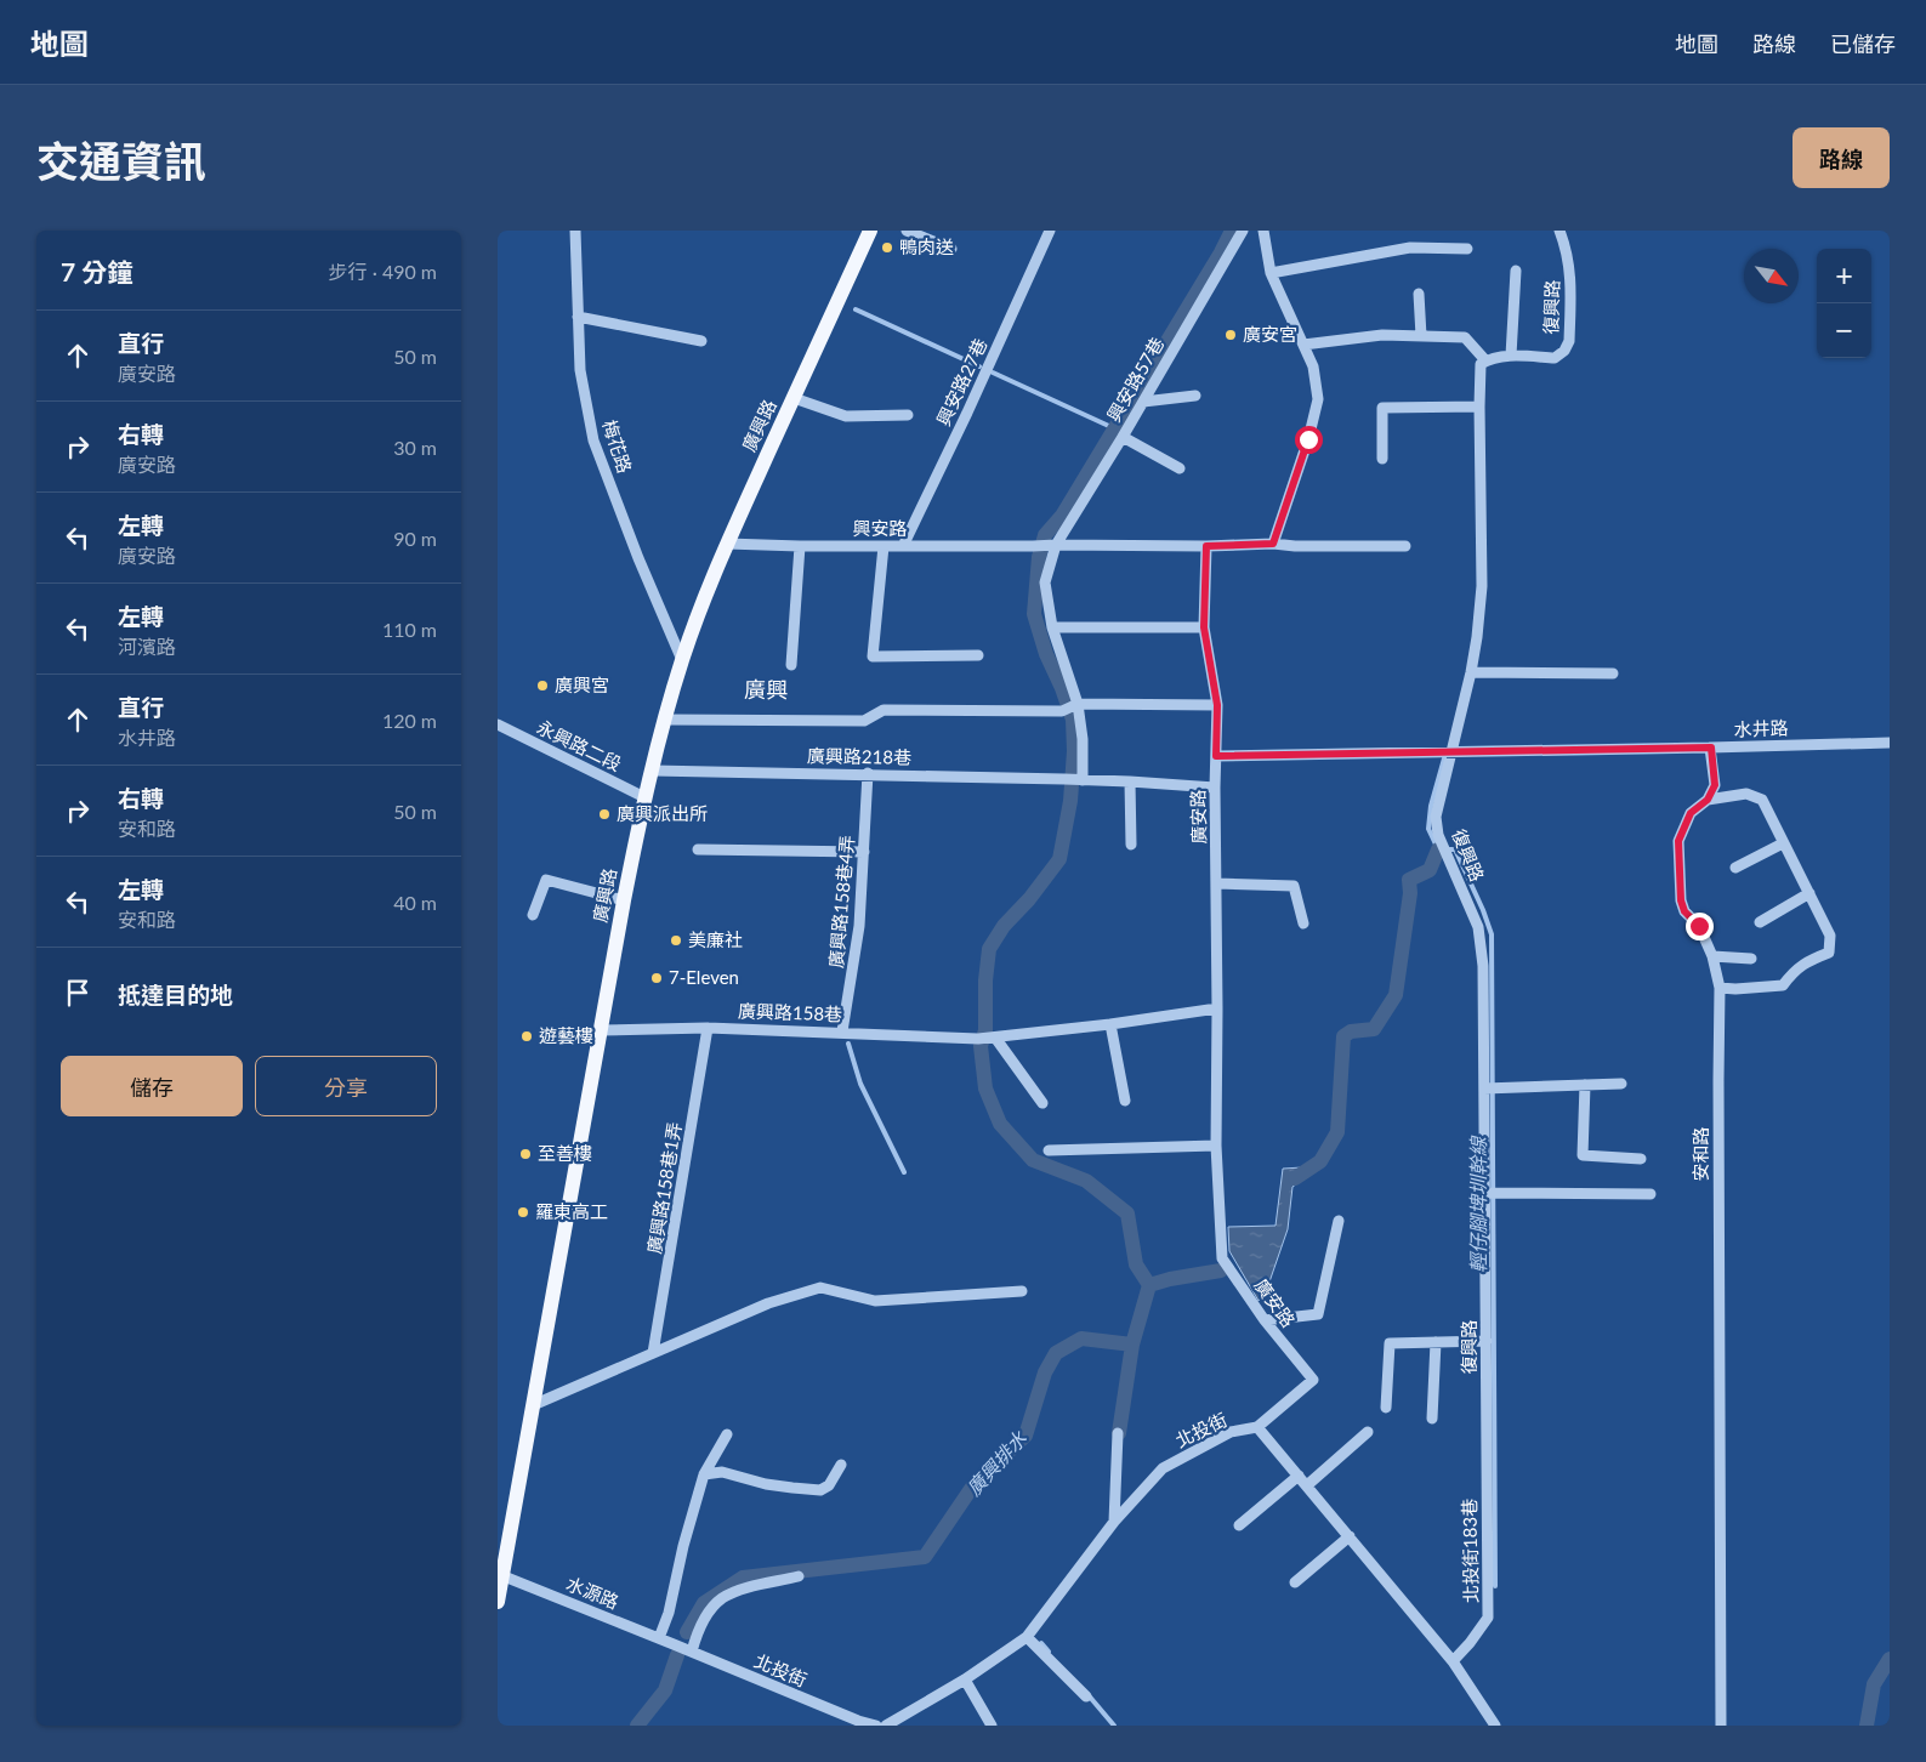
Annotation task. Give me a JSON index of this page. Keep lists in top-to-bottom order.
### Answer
{
  "streets": {
    "main road": ["廣興路"],
    "street": [
      "復興路",
      "興安路57巷",
      "興安路27巷",
      "梅花路",
      "興安路",
      "水井路",
      "永興路二段",
      "廣興路218巷",
      "廣安路",
      "廣興路158巷4弄",
      "廣興路158巷",
      "安和路",
      "廣興路158巷1弄",
      "北投街",
      "北投街183巷",
      "水源路"
    ]
  },
  "crossings": [
    ["復興路", "水井路"],
    ["復興路", "北投街183巷"],
    ["興安路57巷", "興安路"],
    ["興安路57巷", "廣興路218巷"],
    ["興安路27巷", "興安路"],
    ["廣興路", "梅花路"],
    ["廣興路", "興安路"],
    ["廣興路", "永興路二段"],
    ["廣興路", "廣興路218巷"],
    ["廣興路", "廣興路158巷"],
    ["廣興路", "水源路"],
    ["水井路", "廣安路"],
    ["廣興路218巷", "廣興路158巷4弄"],
    ["廣安路", "北投街"],
    ["廣興路158巷4弄", "廣興路158巷"],
    ["廣興路158巷", "廣興路158巷1弄"],
    ["北投街", "北投街183巷"],
    ["北投街", "水源路"]
  ],
  "districts": ["廣興"],
  "water": ["輕仔腳埤圳幹線", "廣興排水"],
  "places": [
    "鴨肉送",
    "廣安宮",
    "廣興宮",
    "廣興派出所",
    "美廉社",
    "7-Eleven",
    "遊藝樓",
    "至善樓",
    "羅東高工"
  ],
  "north": "bottom right",
  "page": {
    "header": "地圖",
    "nav": ["地圖", "路線", "已儲存"],
    "title": "交通資訊",
    "buttons": [
      "路線",
      ["儲存", "分享"]
    ],
    "heading": ["7 分鐘", "步行 · 490 m"],
    "map_buttons": ["+", "−"],
    "list": [
      ["直行", "廣安路", "50 m"],
      ["右轉", "廣安路", "30 m"],
      ["左轉", "廣安路", "90 m"],
      ["左轉", "河濱路", "110 m"],
      ["直行", "水井路", "120 m"],
      ["右轉", "安和路", "50 m"],
      ["左轉", "安和路", "40 m"],
      "抵達目的地"
    ]
  }
}
